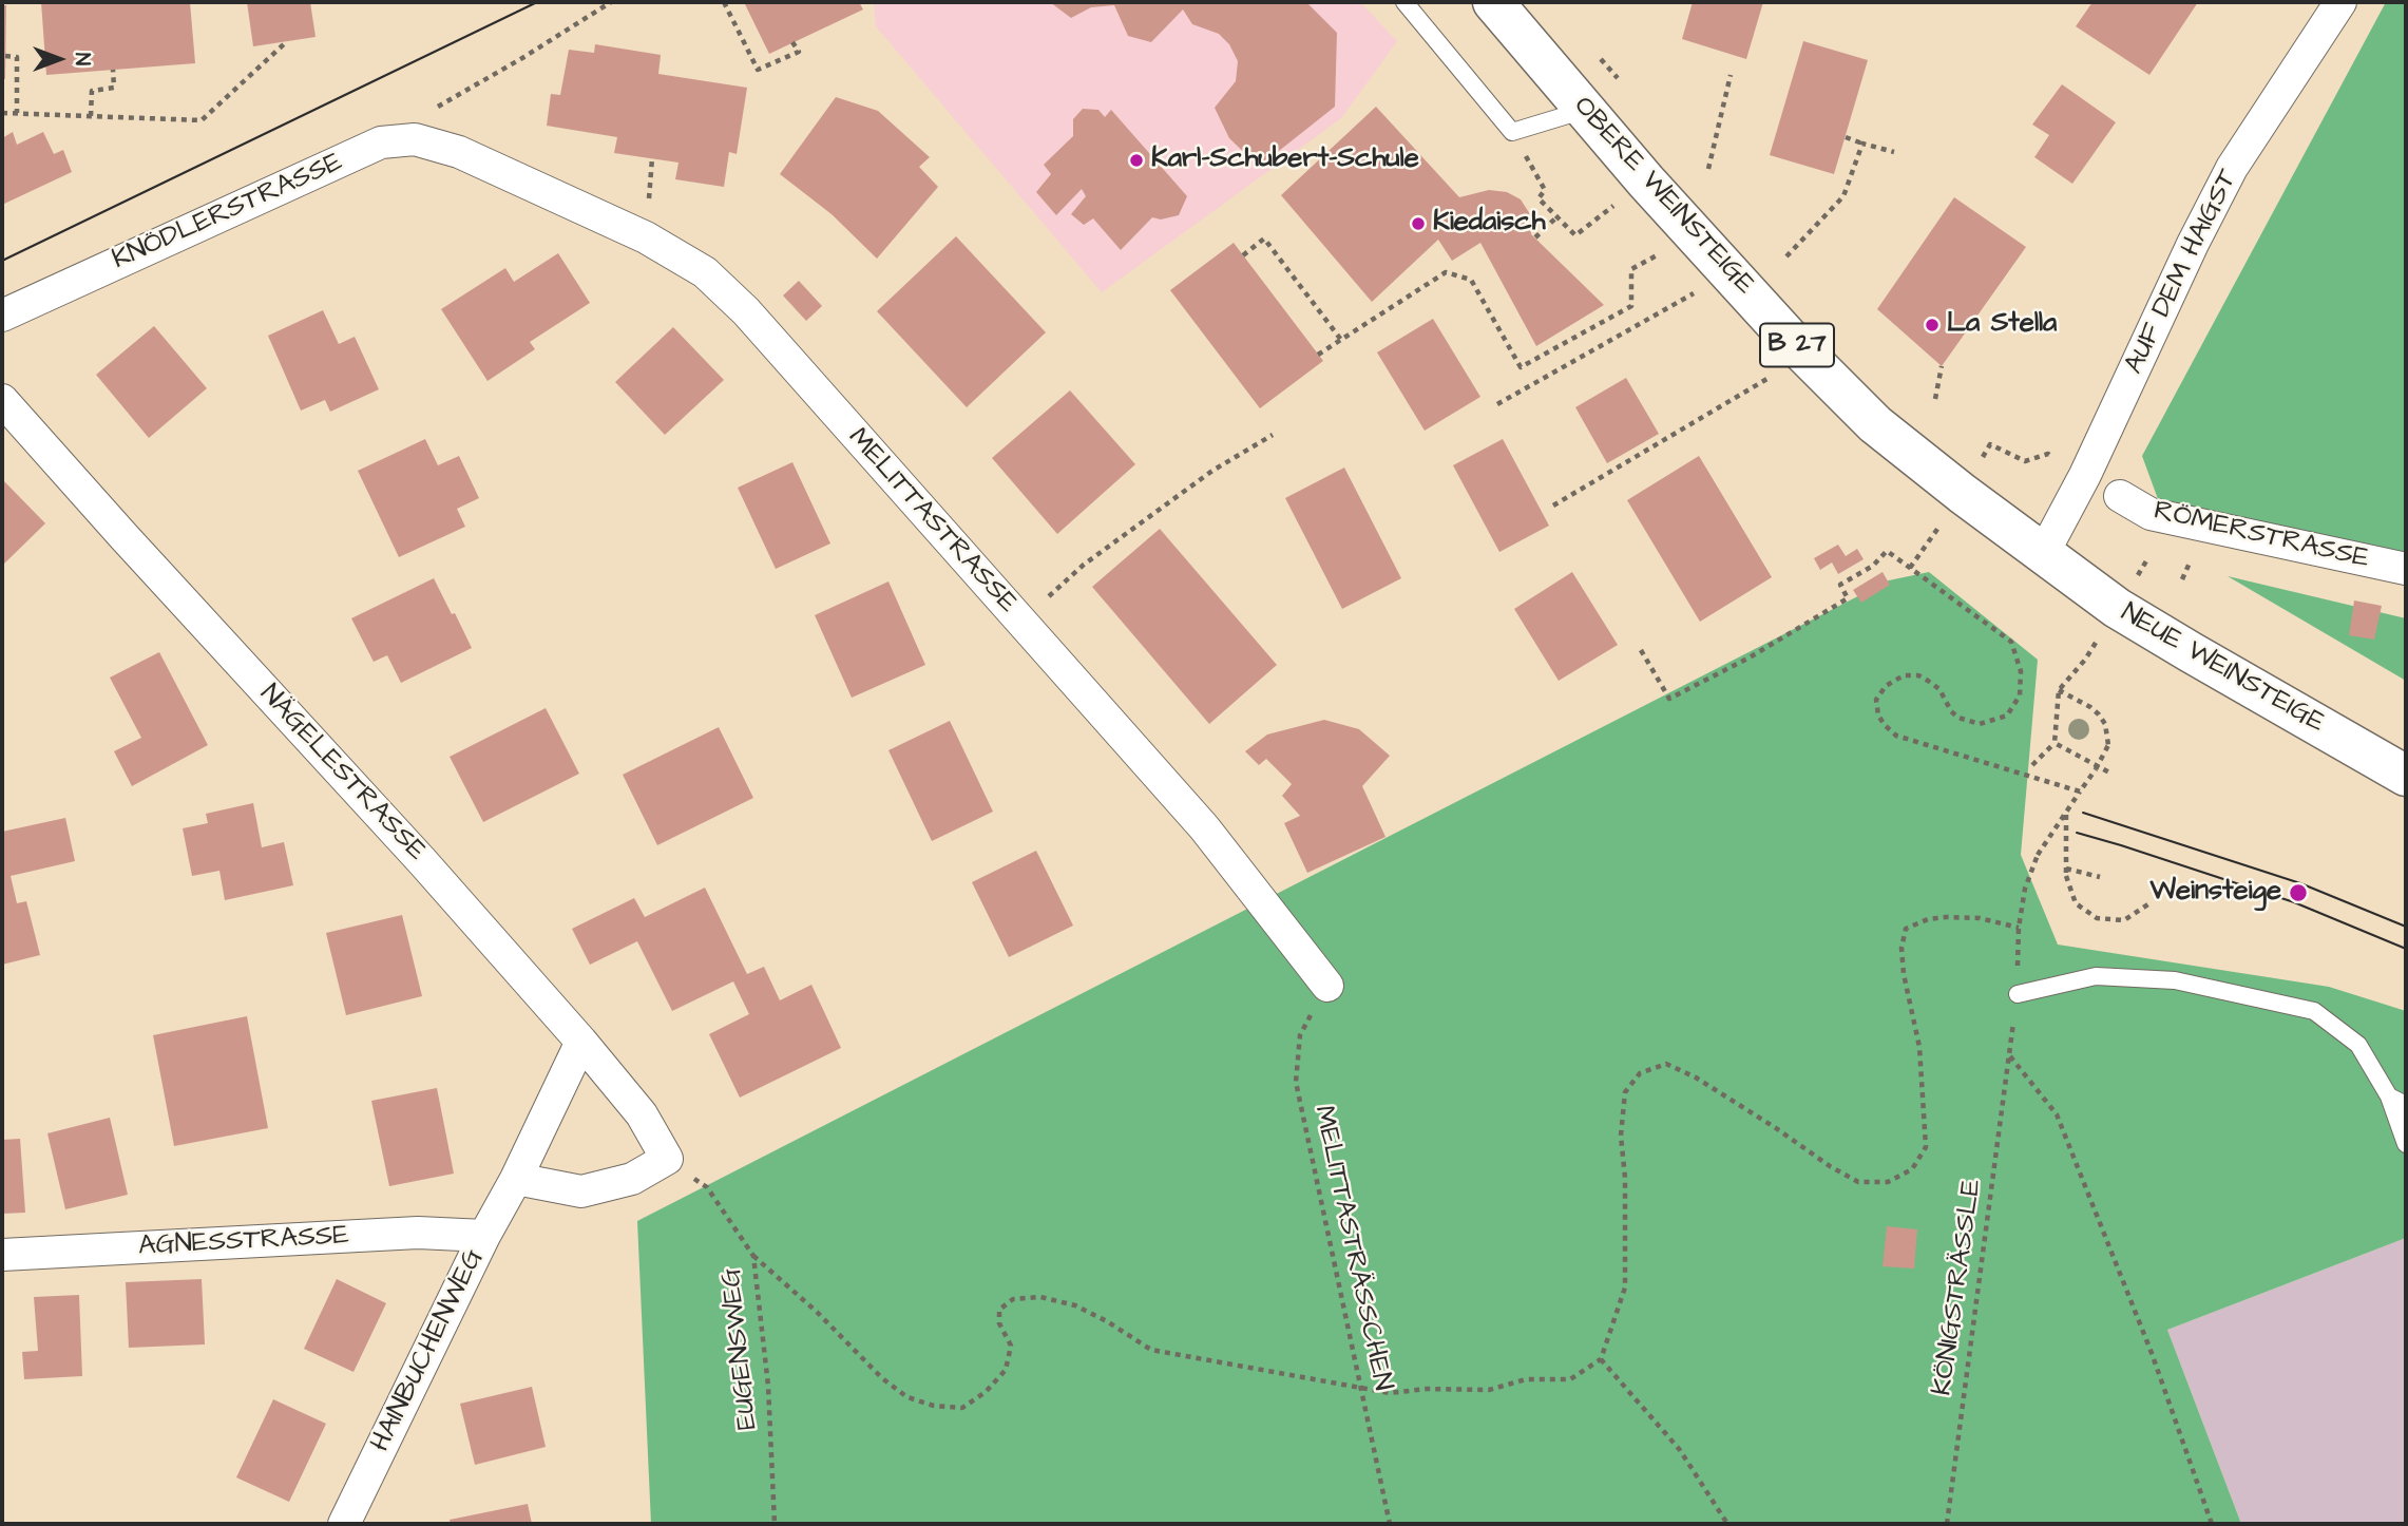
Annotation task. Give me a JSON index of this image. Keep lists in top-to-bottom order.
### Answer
{
  "streets": {
    "main road": ["OBERE WEINSTEIGE", "B 27", "NEUE WEINSTEIGE"],
    "street": [
      "KNÖDLERSTRASSE",
      "AUF DEM HAIGST",
      "MELITTASTRASSE",
      "RÖMERSTRASSE",
      "NÄGELESTRASSE",
      "AGNESSTRASSE",
      "HAINBUCHENWEG"
    ],
    "path": ["MELITTASTRÄSSCHEN", "KÖNIGSTRÄSSLE", "EUGENSWEG"]
  },
  "crossings": [
    ["OBERE WEINSTEIGE", "AUF DEM HAIGST"],
    ["OBERE WEINSTEIGE", "NEUE WEINSTEIGE"],
    ["KNÖDLERSTRASSE", "MELITTASTRASSE"],
    ["AUF DEM HAIGST", "NEUE WEINSTEIGE"],
    ["MELITTASTRASSE", "MELITTASTRÄSSCHEN"],
    ["NÄGELESTRASSE", "EUGENSWEG"],
    ["NÄGELESTRASSE", "HAINBUCHENWEG"],
    ["AGNESSTRASSE", "HAINBUCHENWEG"]
  ],
  "places": [
    "Karl-Schubert-Schule",
    "Kiedaisch",
    "La Stella",
    "Weinsteige"
  ],
  "north": "right"
}
